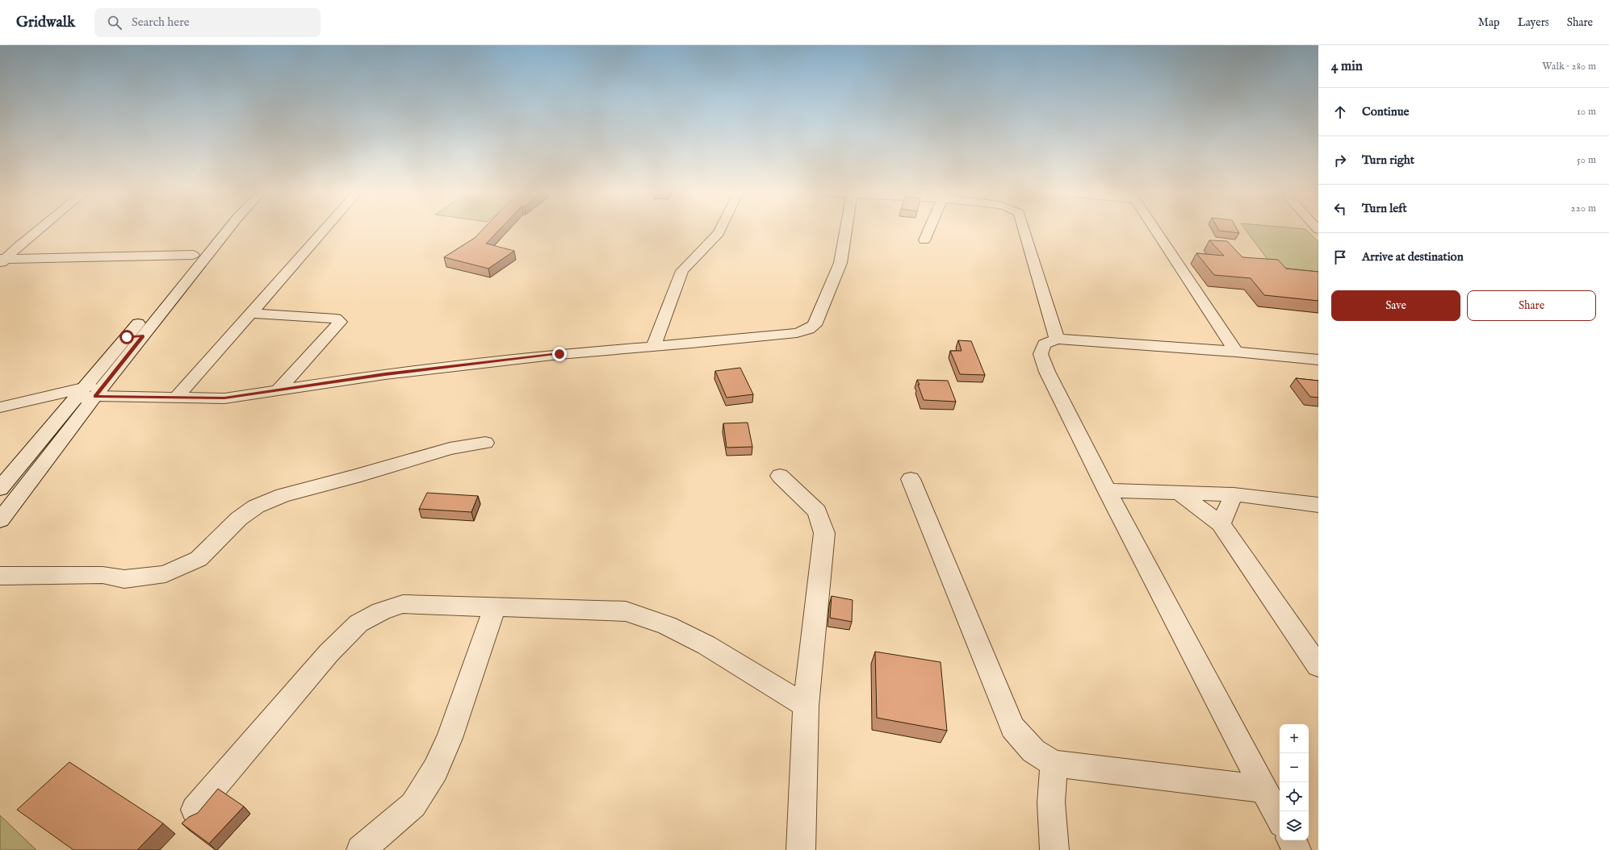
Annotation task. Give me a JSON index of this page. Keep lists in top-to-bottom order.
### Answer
{
  "page": {
    "header": "Gridwalk",
    "search": "Search here",
    "nav": ["Map", "Layers", "Share"],
    "heading": ["4 min", "Walk · 280 m"],
    "list": [
      ["Continue", "10 m"],
      ["Turn right", "50 m"],
      ["Turn left", "220 m"],
      "Arrive at destination"
    ],
    "buttons": ["Save", "Share"],
    "map_buttons": ["+", "−"]
  }
}
